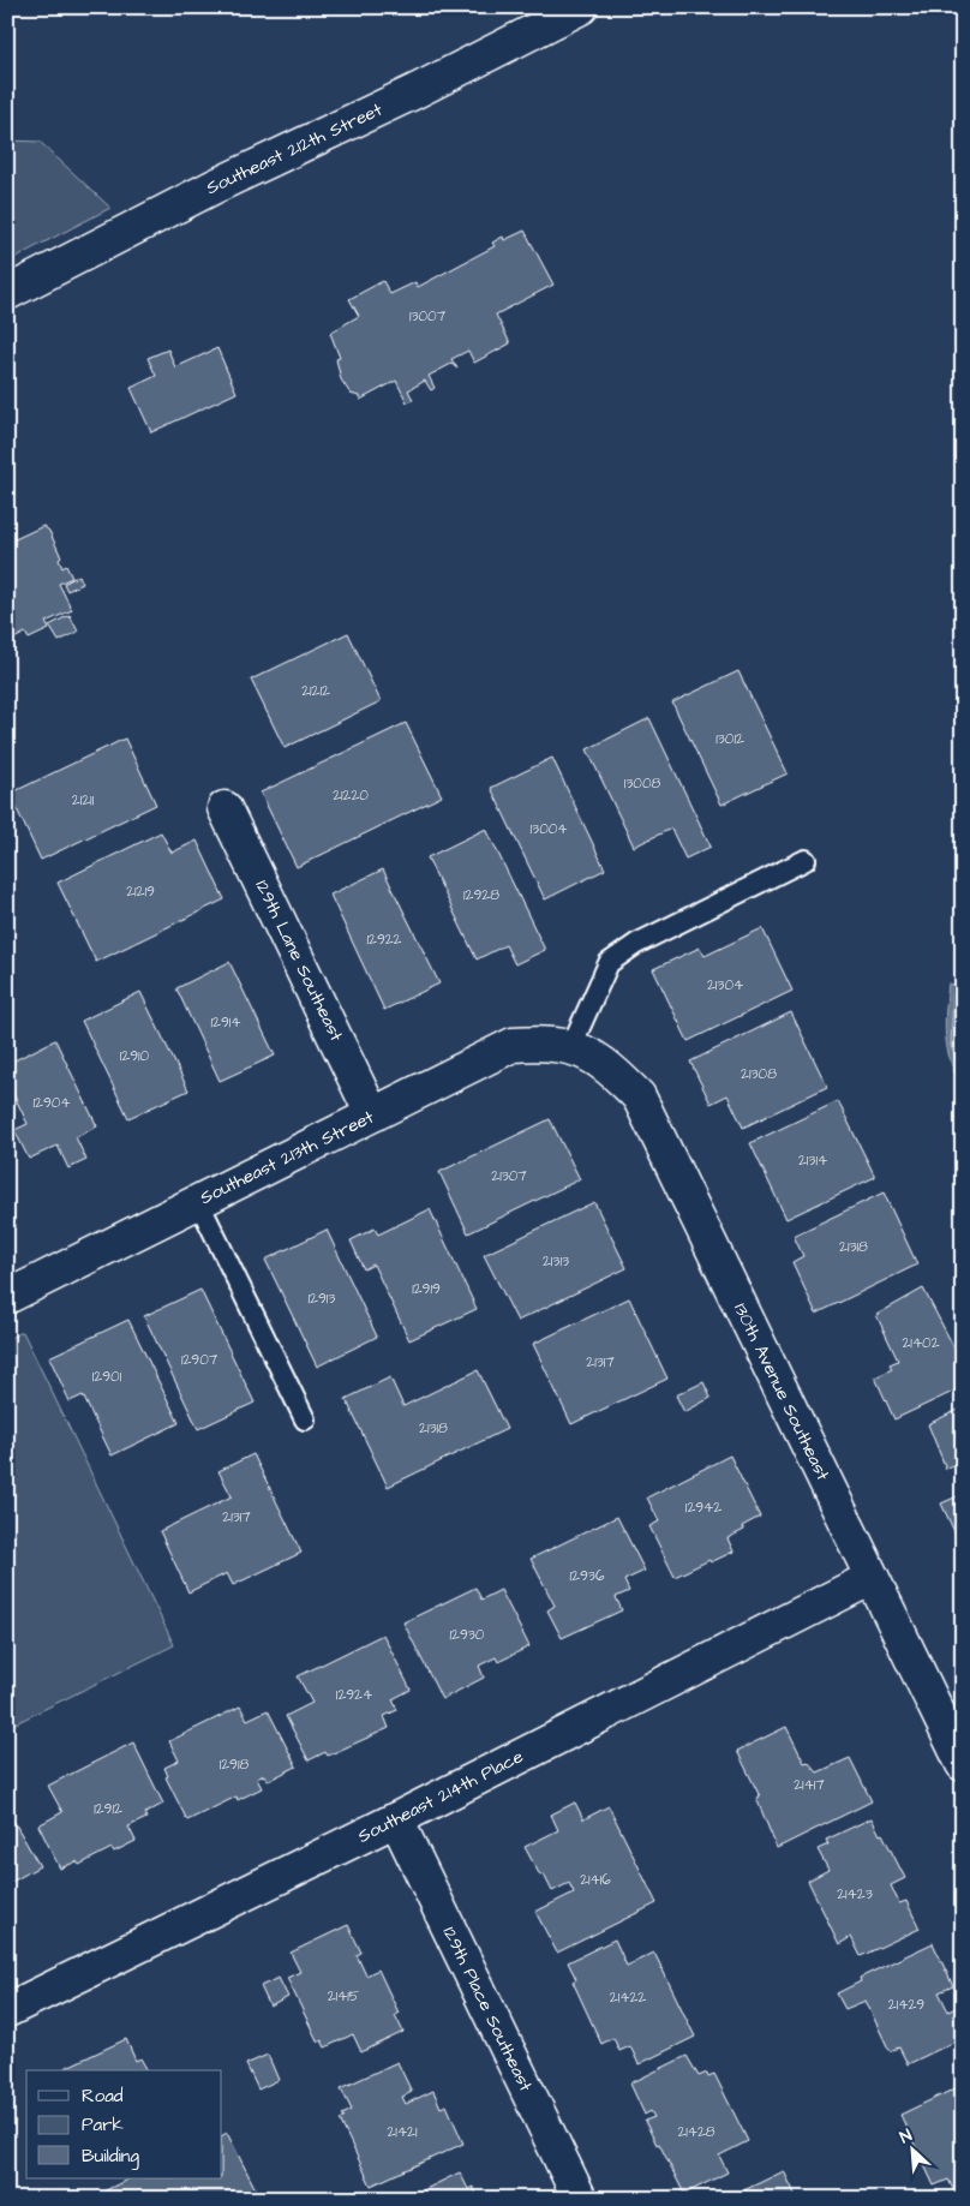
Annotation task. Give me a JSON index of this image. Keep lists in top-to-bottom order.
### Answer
{
  "streets": {
    "street": [
      "Southeast 212th Street",
      "129th Lane Southeast",
      "Southeast 213th Street",
      "130th Avenue Southeast",
      "Southeast 214th Place",
      "129th Place Southeast"
    ]
  },
  "crossings": [
    ["129th Lane Southeast", "Southeast 213th Street"],
    ["Southeast 213th Street", "130th Avenue Southeast"],
    ["130th Avenue Southeast", "Southeast 214th Place"],
    ["Southeast 214th Place", "129th Place Southeast"]
  ],
  "house_numbers": [
    "13007",
    "21212",
    "13012",
    "13008",
    "21220",
    "21211",
    "13004",
    "21219",
    "12928",
    "12922",
    "21304",
    "12914",
    "12910",
    "21308",
    "12904",
    "21314",
    "21307",
    "21318",
    "21313",
    "12919",
    "12913",
    "21402",
    "12907",
    "21317",
    "12901",
    "21318",
    "12942",
    "21317",
    "12936",
    "12930",
    "12924",
    "12918",
    "21417",
    "12912",
    "21416",
    "21423",
    "21415",
    "21422",
    "21429",
    "21421",
    "21428"
  ],
  "legend": ["Road", "Park", "Building"],
  "north": "top left"
}
